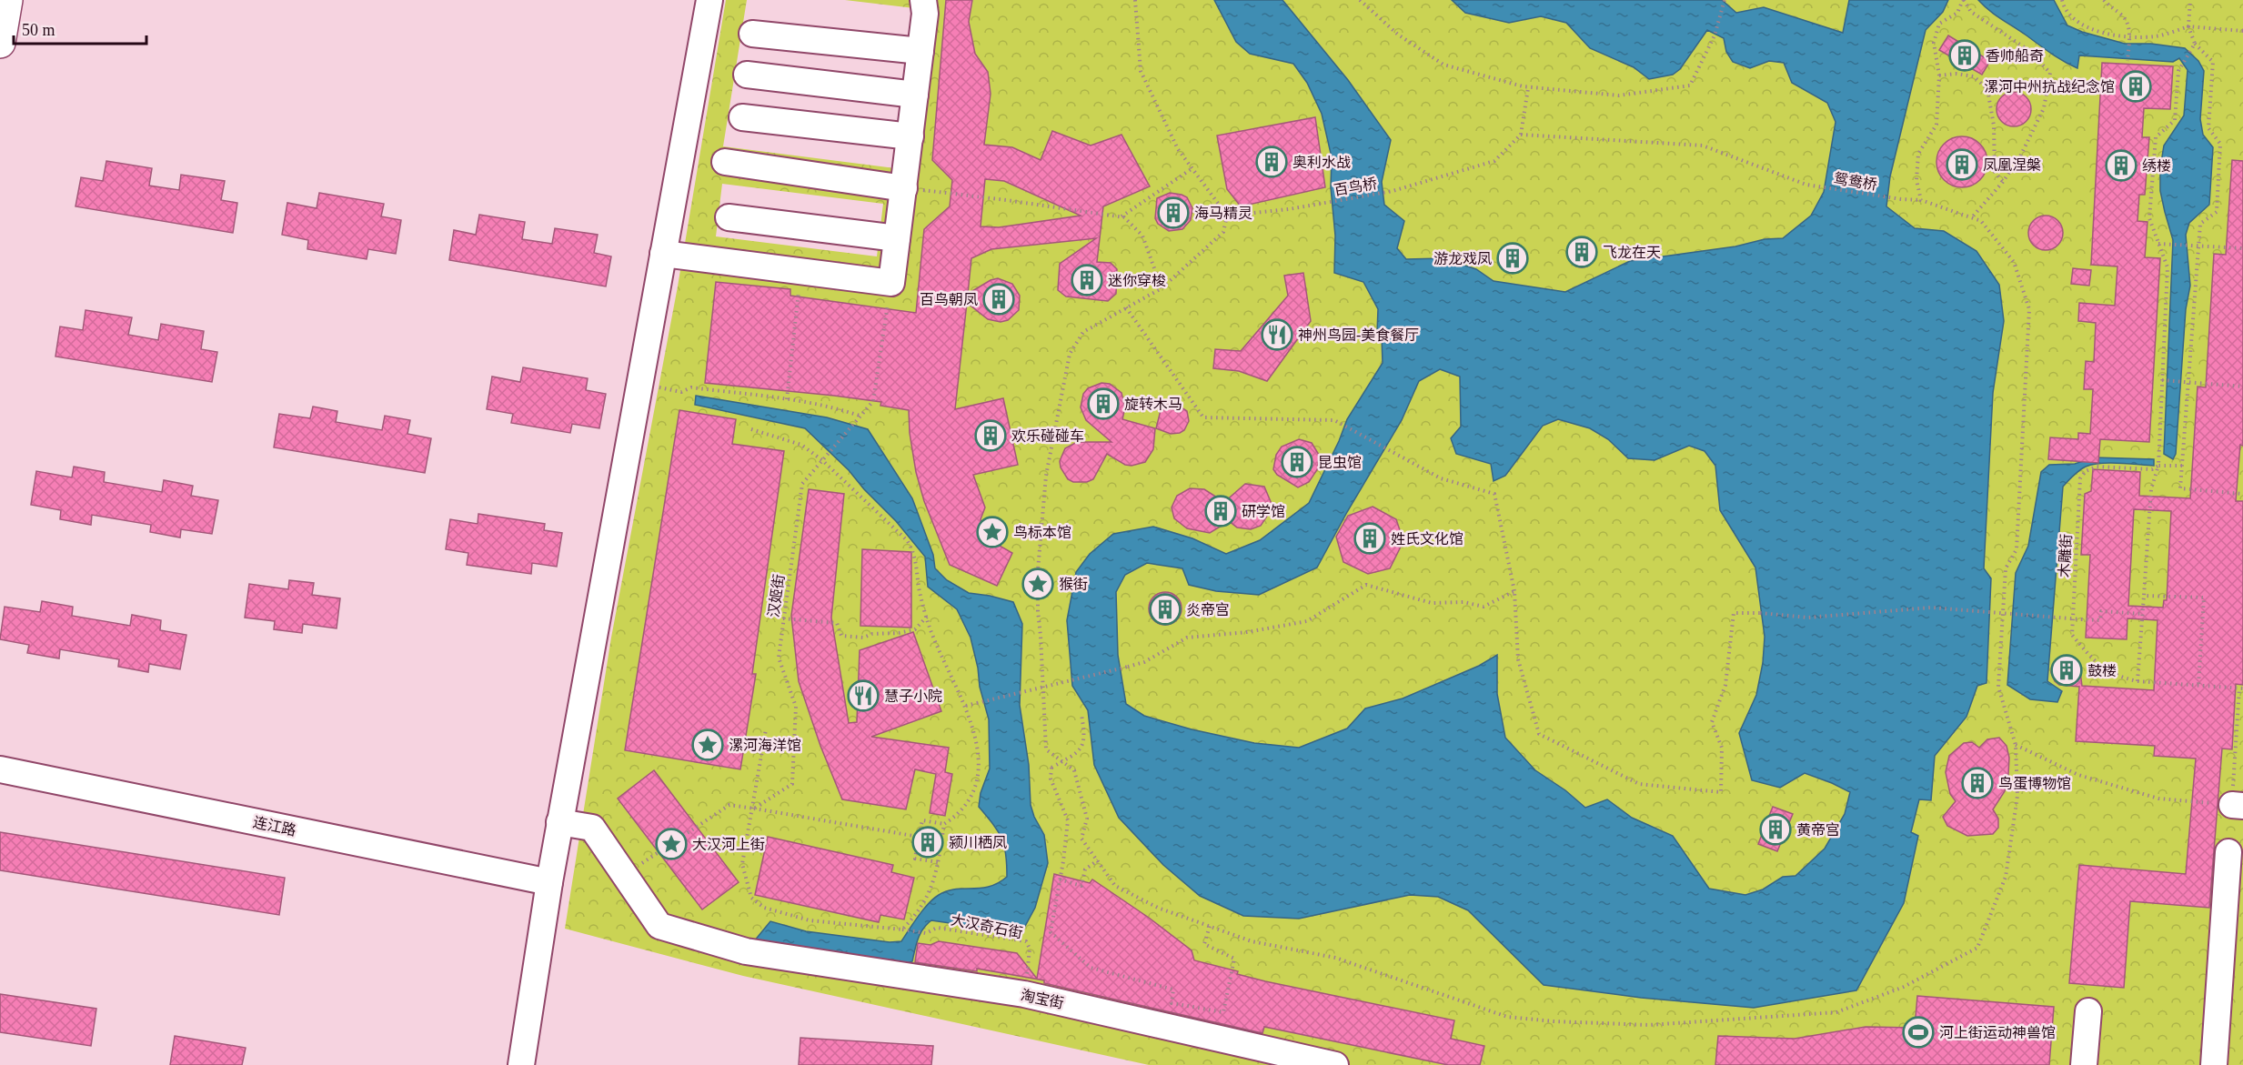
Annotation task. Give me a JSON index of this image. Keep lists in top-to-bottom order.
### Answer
{
  "streets": {
    "street": ["连江路", "淘宝街"],
    "path": [
      "鸳鸯桥",
      "百鸟桥",
      "木雕街",
      "汉姬街",
      "大汉奇石街"
    ]
  },
  "crossings": [
    ["鸳鸯桥", "百鸟桥"],
    ["大汉奇石街", "淘宝街"]
  ],
  "places": {
    "building": [
      "香帅船奇",
      "漯河中州抗战纪念馆",
      "奥利水战",
      "凤凰涅槃",
      "绣楼",
      "海马精灵",
      "飞龙在天",
      "游龙戏凤",
      "迷你穿梭",
      "百鸟朝凤",
      "旋转木马",
      "欢乐碰碰车",
      "昆虫馆",
      "研学馆",
      "姓氏文化馆",
      "炎帝宫",
      "鼓楼",
      "鸟蛋博物馆",
      "黄帝宫",
      "颍川栖凤"
    ],
    "restaurant": ["神州鸟园-美食餐厅", "慧子小院"],
    "place": [
      "鸟标本馆",
      "猴街",
      "漯河海洋馆",
      "大汉河上街"
    ],
    "sports": ["河上街运动神兽馆"]
  },
  "scale_bar": "50 m"
}
